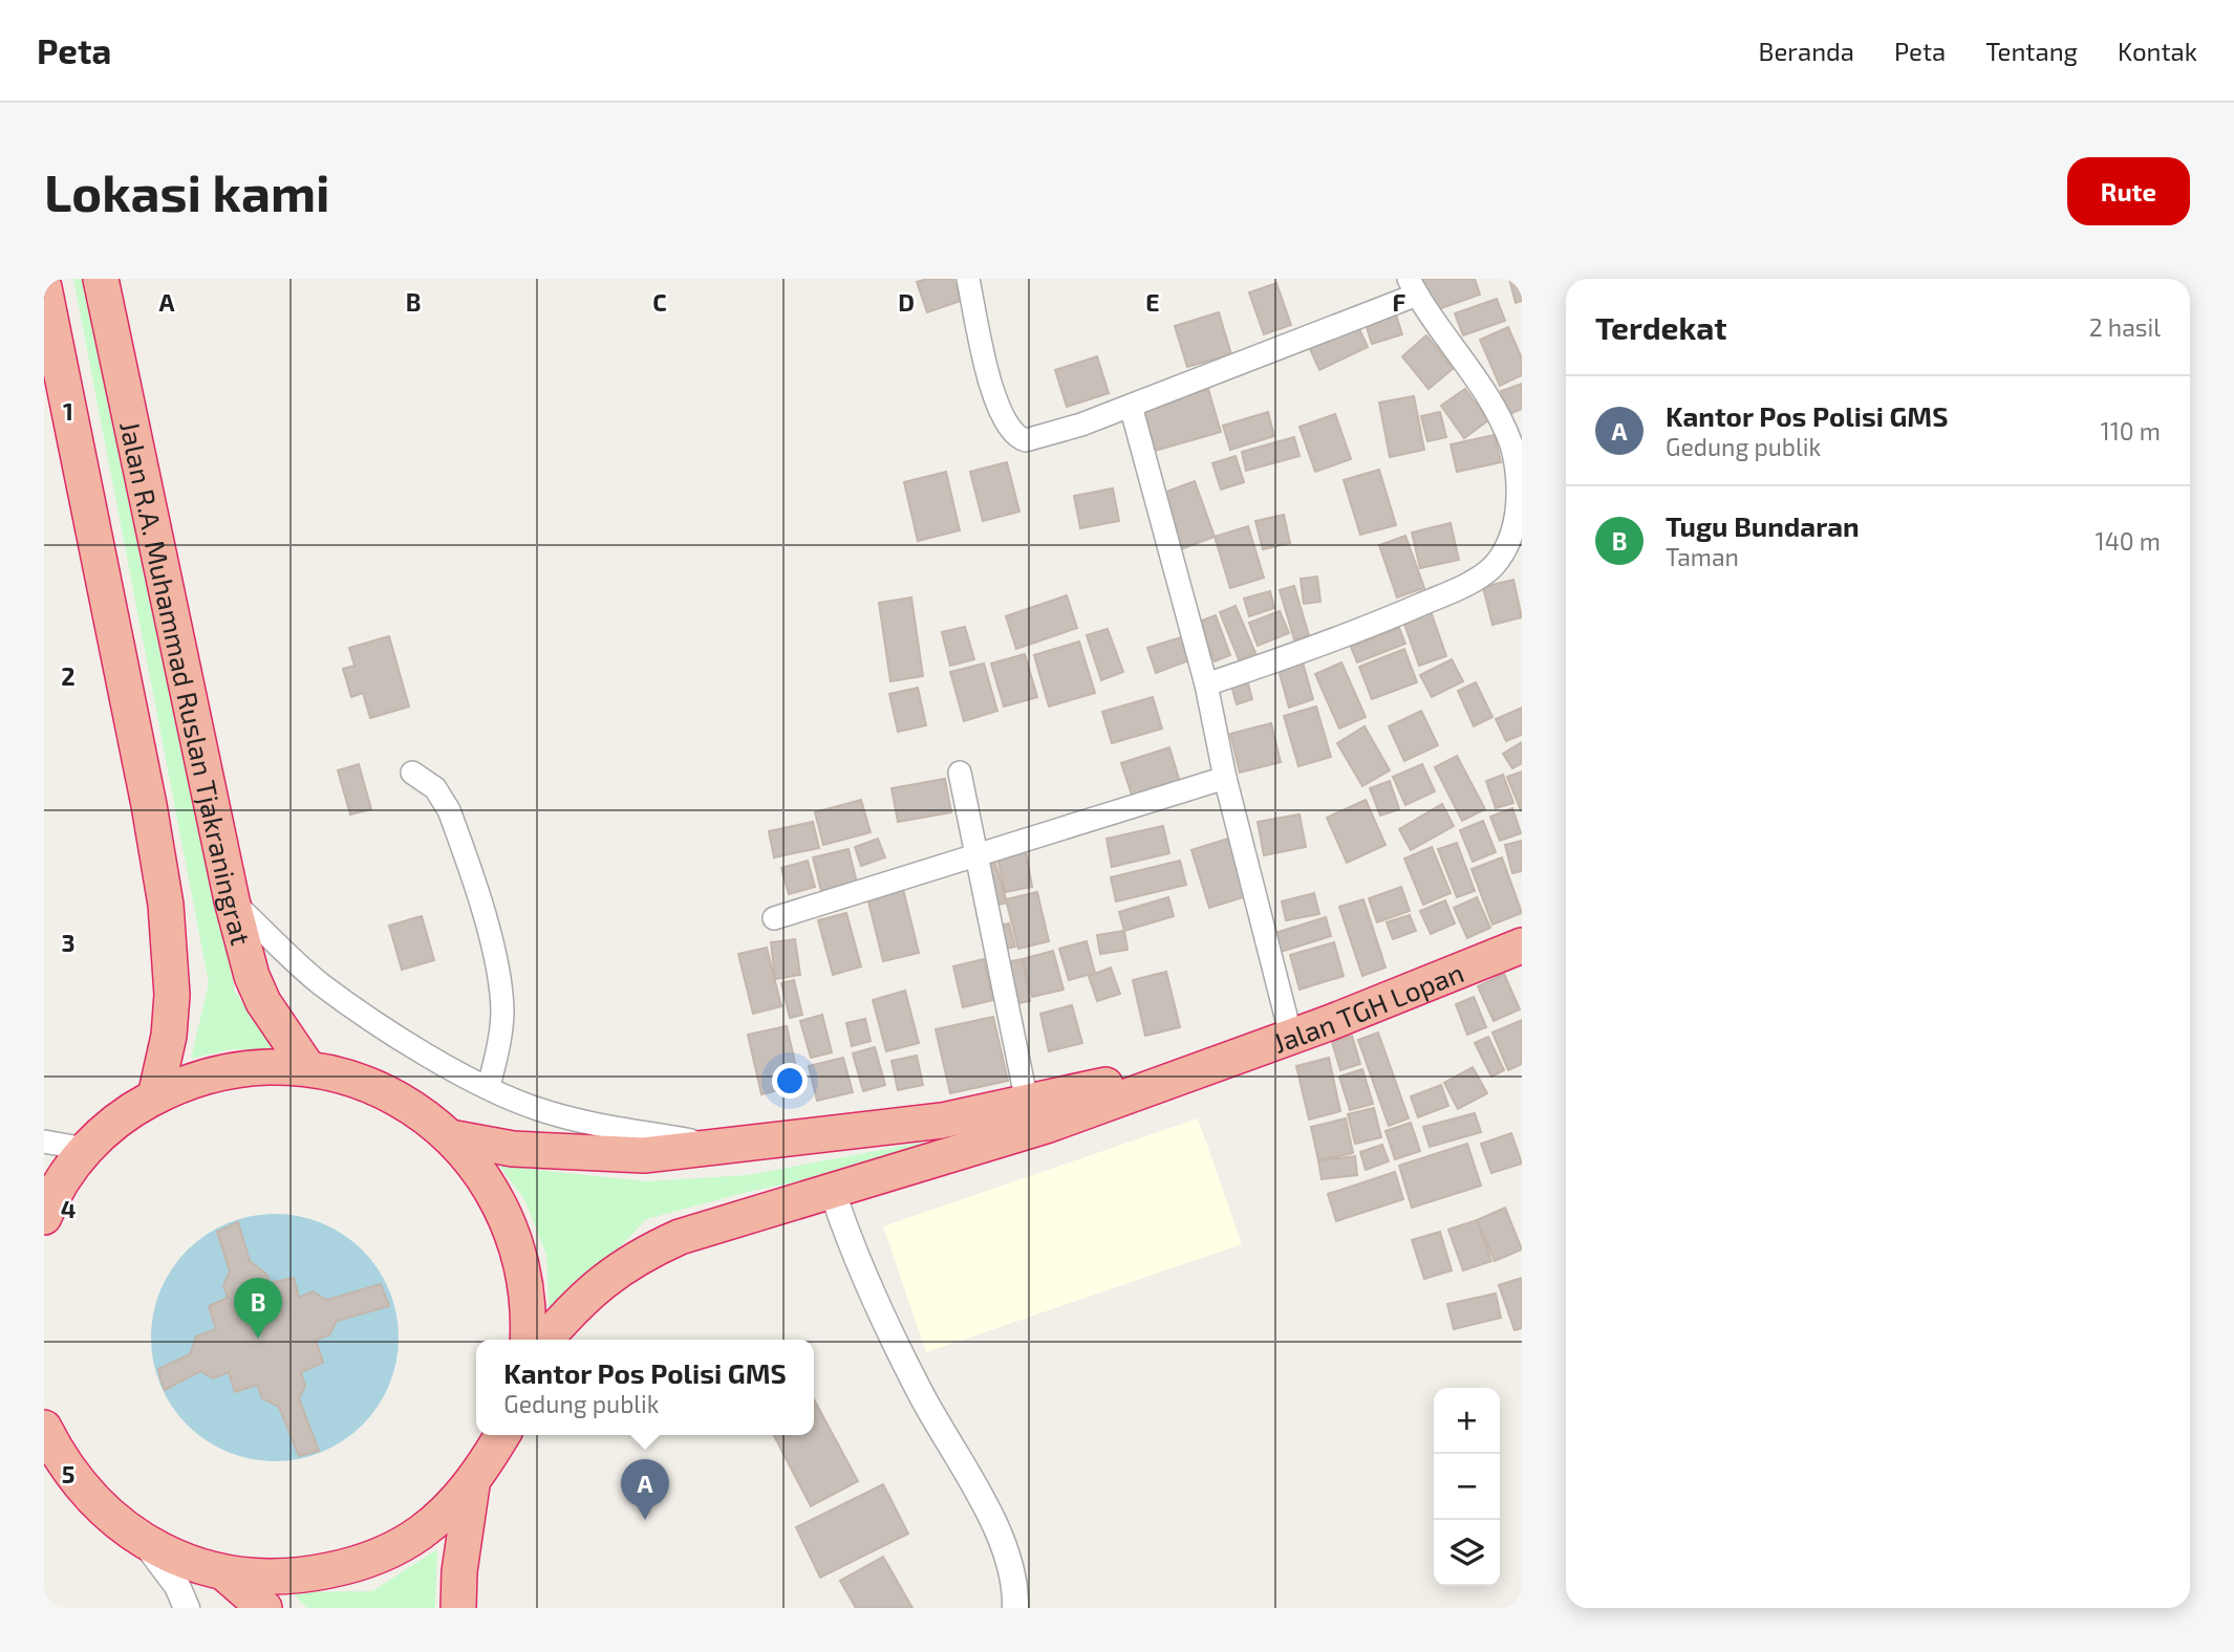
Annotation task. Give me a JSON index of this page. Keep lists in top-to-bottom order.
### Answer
{
  "streets": {
    "highway": ["Jalan R.A. Muhammad Ruslan Tjakraningrat", "Jalan TGH Lopan"]
  },
  "page": {
    "header": "Peta",
    "nav": [
      "Beranda",
      "Peta",
      "Tentang",
      "Kontak"
    ],
    "buttons": "Rute",
    "title": "Lokasi kami",
    "heading": ["Terdekat", "2 hasil"],
    "list": [
      {
        "mark": "A",
        "name": "Kantor Pos Polisi GMS",
        "note": "Gedung publik",
        "value": "110 m"
      },
      {
        "mark": "B",
        "name": "Tugu Bundaran",
        "note": "Taman",
        "value": "140 m"
      }
    ],
    "pins": ["B", "A"],
    "popup": ["Kantor Pos Polisi GMS", "Gedung publik"],
    "map_buttons": ["+", "−"]
  },
  "grid": {
    "columns": [
      "A",
      "B",
      "C",
      "D",
      "E",
      "F"
    ],
    "rows": [
      "1",
      "2",
      "3",
      "4",
      "5"
    ]
  }
}
